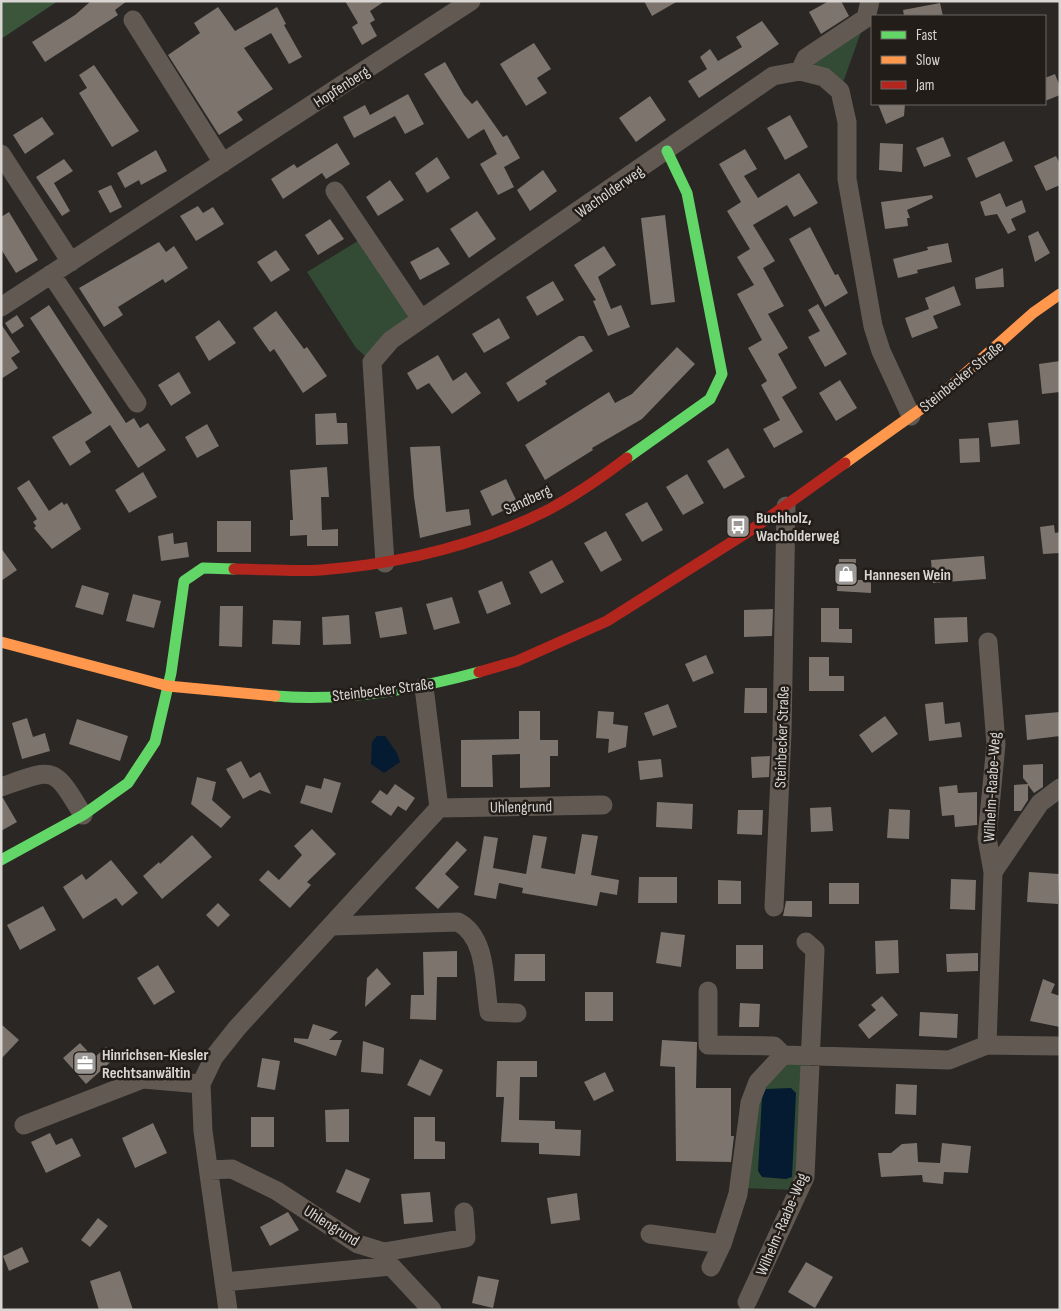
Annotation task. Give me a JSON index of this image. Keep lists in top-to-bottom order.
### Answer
{
  "streets": {
    "street": [
      "Hopfenberg",
      "Wacholderweg",
      "Steinbecker Straße",
      "Sandberg",
      "Wilhelm-Raabe-Weg",
      "Uhlengrund"
    ]
  },
  "crossings": [
    ["Wacholderweg", "Steinbecker Straße"],
    ["Wacholderweg", "Sandberg"],
    ["Steinbecker Straße", "Sandberg"]
  ],
  "places": {
    "bus stop": ["Buchholz, Wacholderweg"],
    "shop": ["Hannesen Wein"],
    "office": ["Hinrichsen-Kiesler Rechtsanwältin"]
  },
  "legend": ["Fast", "Slow", "Jam"]
}
